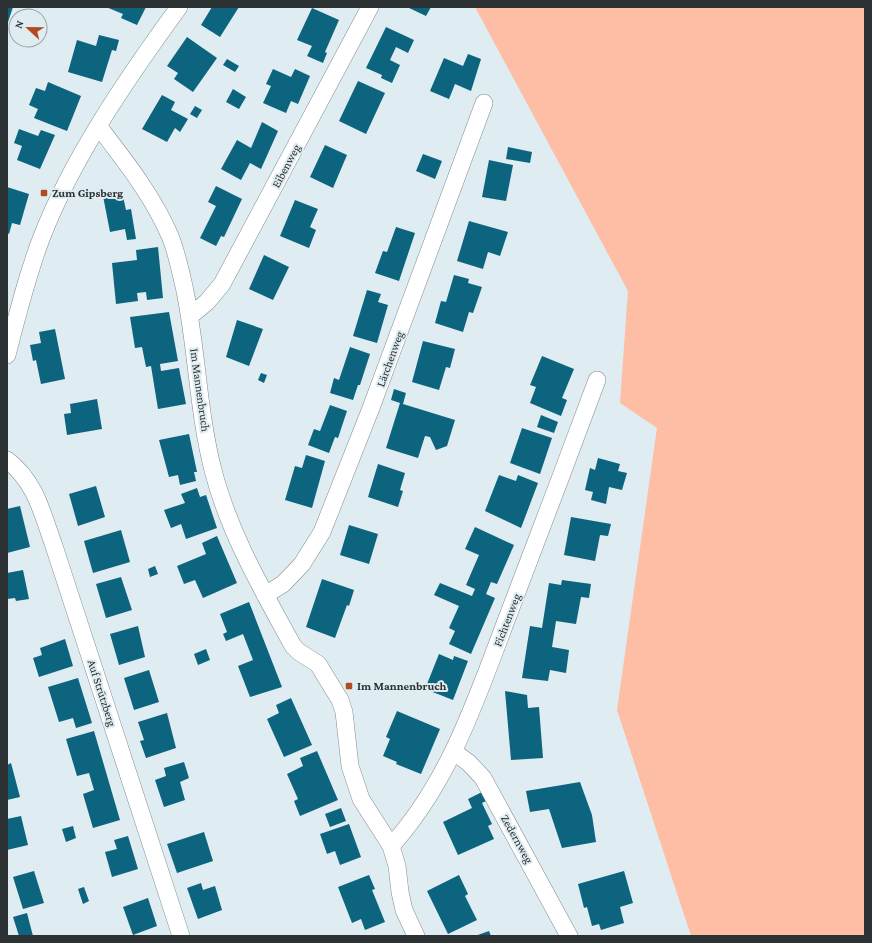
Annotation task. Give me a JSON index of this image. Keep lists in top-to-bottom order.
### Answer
{
  "streets": {
    "street": [
      "Eibenweg",
      "Lärchenweg",
      "Im Mannenbruch",
      "Fichtenweg",
      "Auf Strützberg",
      "Zedernweg"
    ]
  },
  "crossings": [
    ["Eibenweg", "Im Mannenbruch"],
    ["Lärchenweg", "Im Mannenbruch"],
    ["Im Mannenbruch", "Fichtenweg"],
    ["Fichtenweg", "Zedernweg"]
  ],
  "places": {
    "transit": ["Zum Gipsberg", "Im Mannenbruch"]
  },
  "north": "left"
}
